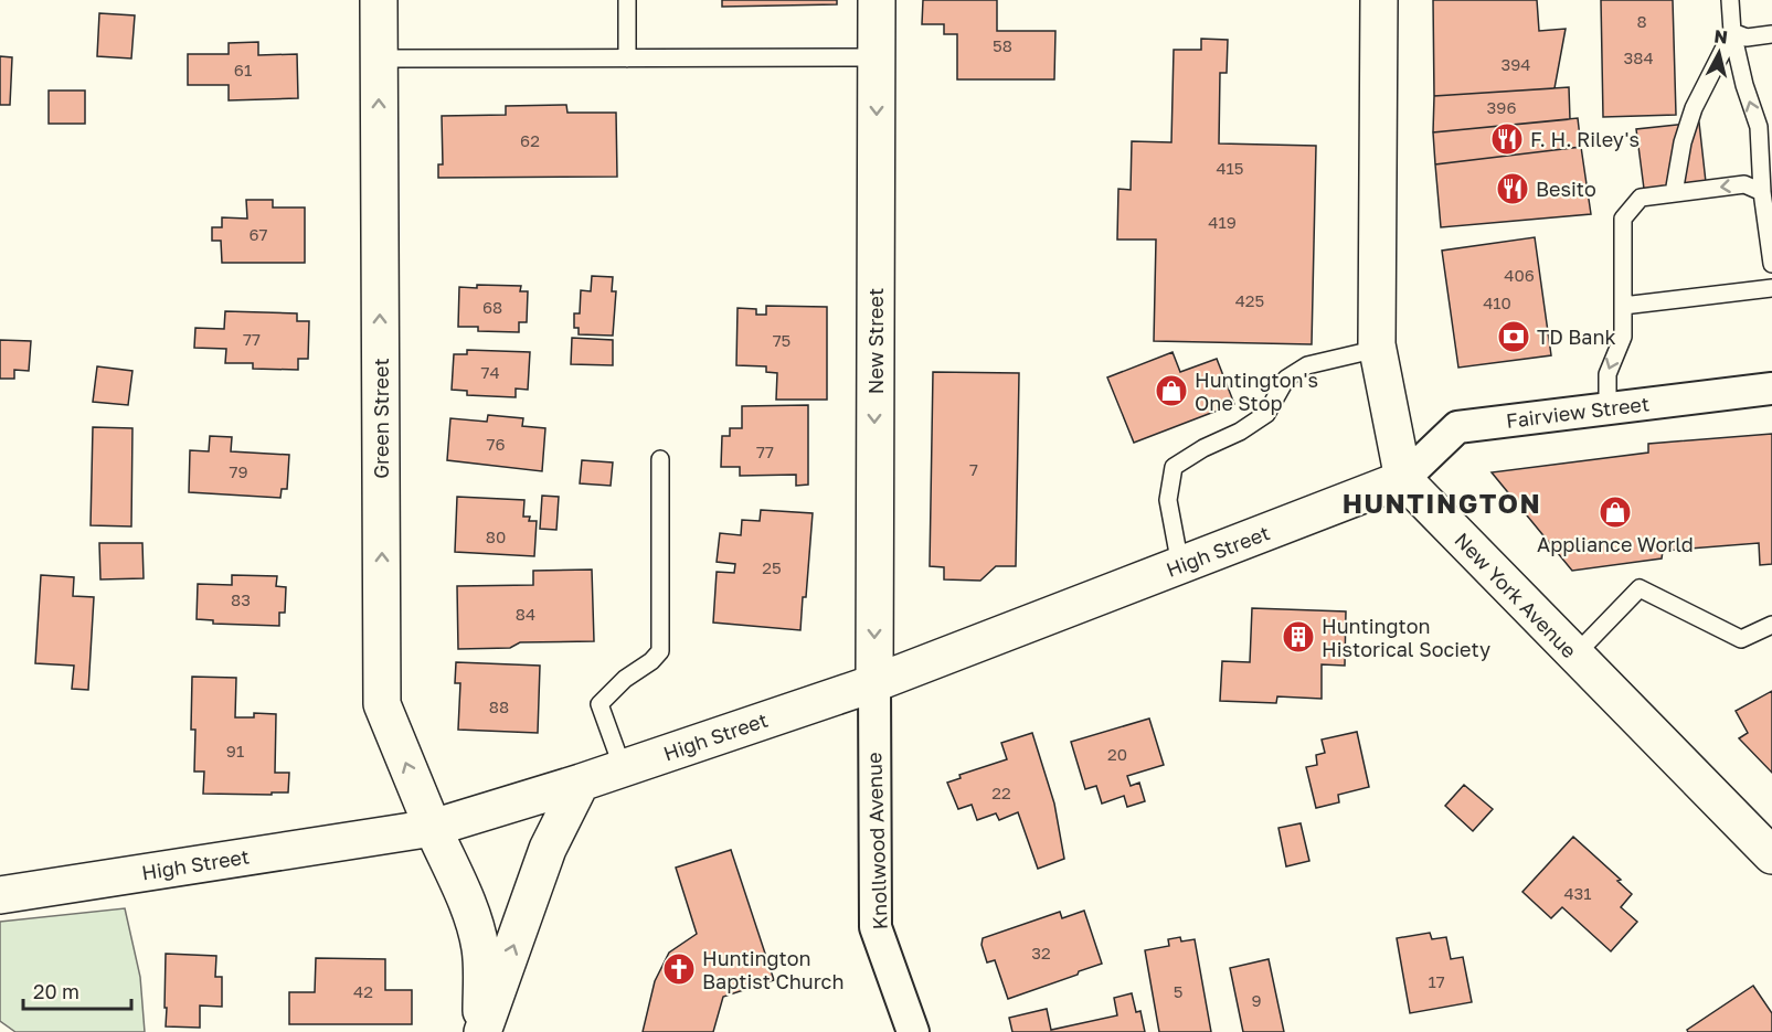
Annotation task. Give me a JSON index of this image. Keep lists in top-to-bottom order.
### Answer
{
  "streets": {
    "main road": [
      "New Street",
      "Green Street",
      "High Street",
      "New York Avenue"
    ],
    "street": ["Fairview Street", "Knollwood Avenue"]
  },
  "crossings": [
    ["New Street", "High Street"],
    ["New Street", "Knollwood Avenue"],
    ["Fairview Street", "High Street"],
    ["Fairview Street", "New York Avenue"],
    ["Green Street", "High Street"],
    ["High Street", "New York Avenue"],
    ["High Street", "Knollwood Avenue"]
  ],
  "one_way": ["New Street", "Green Street"],
  "districts": ["HUNTINGTON"],
  "places": {
    "restaurant": ["F. H. Riley's", "Besito"],
    "bank": ["TD Bank"],
    "shop": ["Huntington's One Stop", "Appliance World"],
    "building": ["Huntington Historical Society"],
    "church": ["Huntington Baptist Church"]
  },
  "house_numbers": [
    "8",
    "58",
    "384",
    "394",
    "61",
    "396",
    "62",
    "415",
    "419",
    "67",
    "406",
    "425",
    "410",
    "68",
    "77",
    "75",
    "74",
    "76",
    "77",
    "7",
    "79",
    "80",
    "25",
    "83",
    "84",
    "88",
    "91",
    "20",
    "22",
    "431",
    "32",
    "17",
    "42",
    "5",
    "9"
  ],
  "scale_bar": "20 m",
  "north": "top"
}
